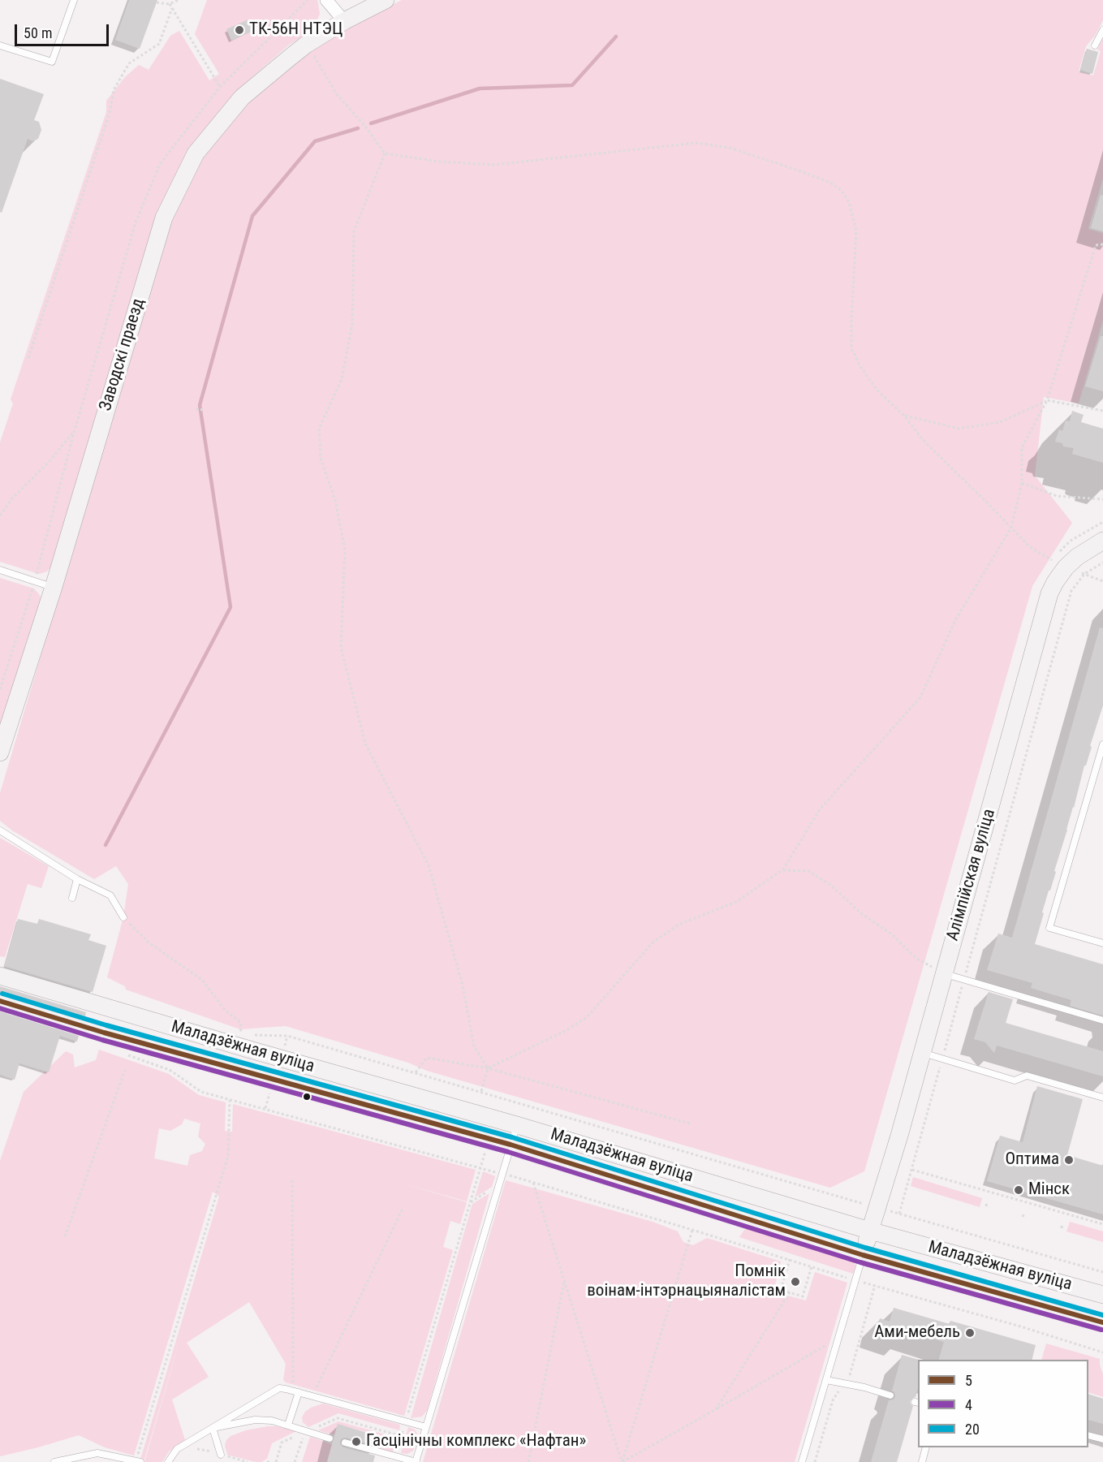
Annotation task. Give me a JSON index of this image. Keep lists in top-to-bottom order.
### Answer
{
  "streets": {
    "main road": ["Заводскі праезд", "Алімпійская вуліца", "Маладзёжная вуліца"]
  },
  "crossings": [
    ["Алімпійская вуліца", "Маладзёжная вуліца"]
  ],
  "places": [
    "ТК-56Н НТЭЦ",
    "Оптима",
    "Мінск",
    "Помнік воінам-інтэрнацыяналістам",
    "Ами-мебель",
    "Гасцінічны комплекс «Нафтан»"
  ],
  "lines": ["transit line 20", "transit line 5", "transit line 4"],
  "legend": ["5", "4", "20"],
  "scale_bar": "50 m"
}
